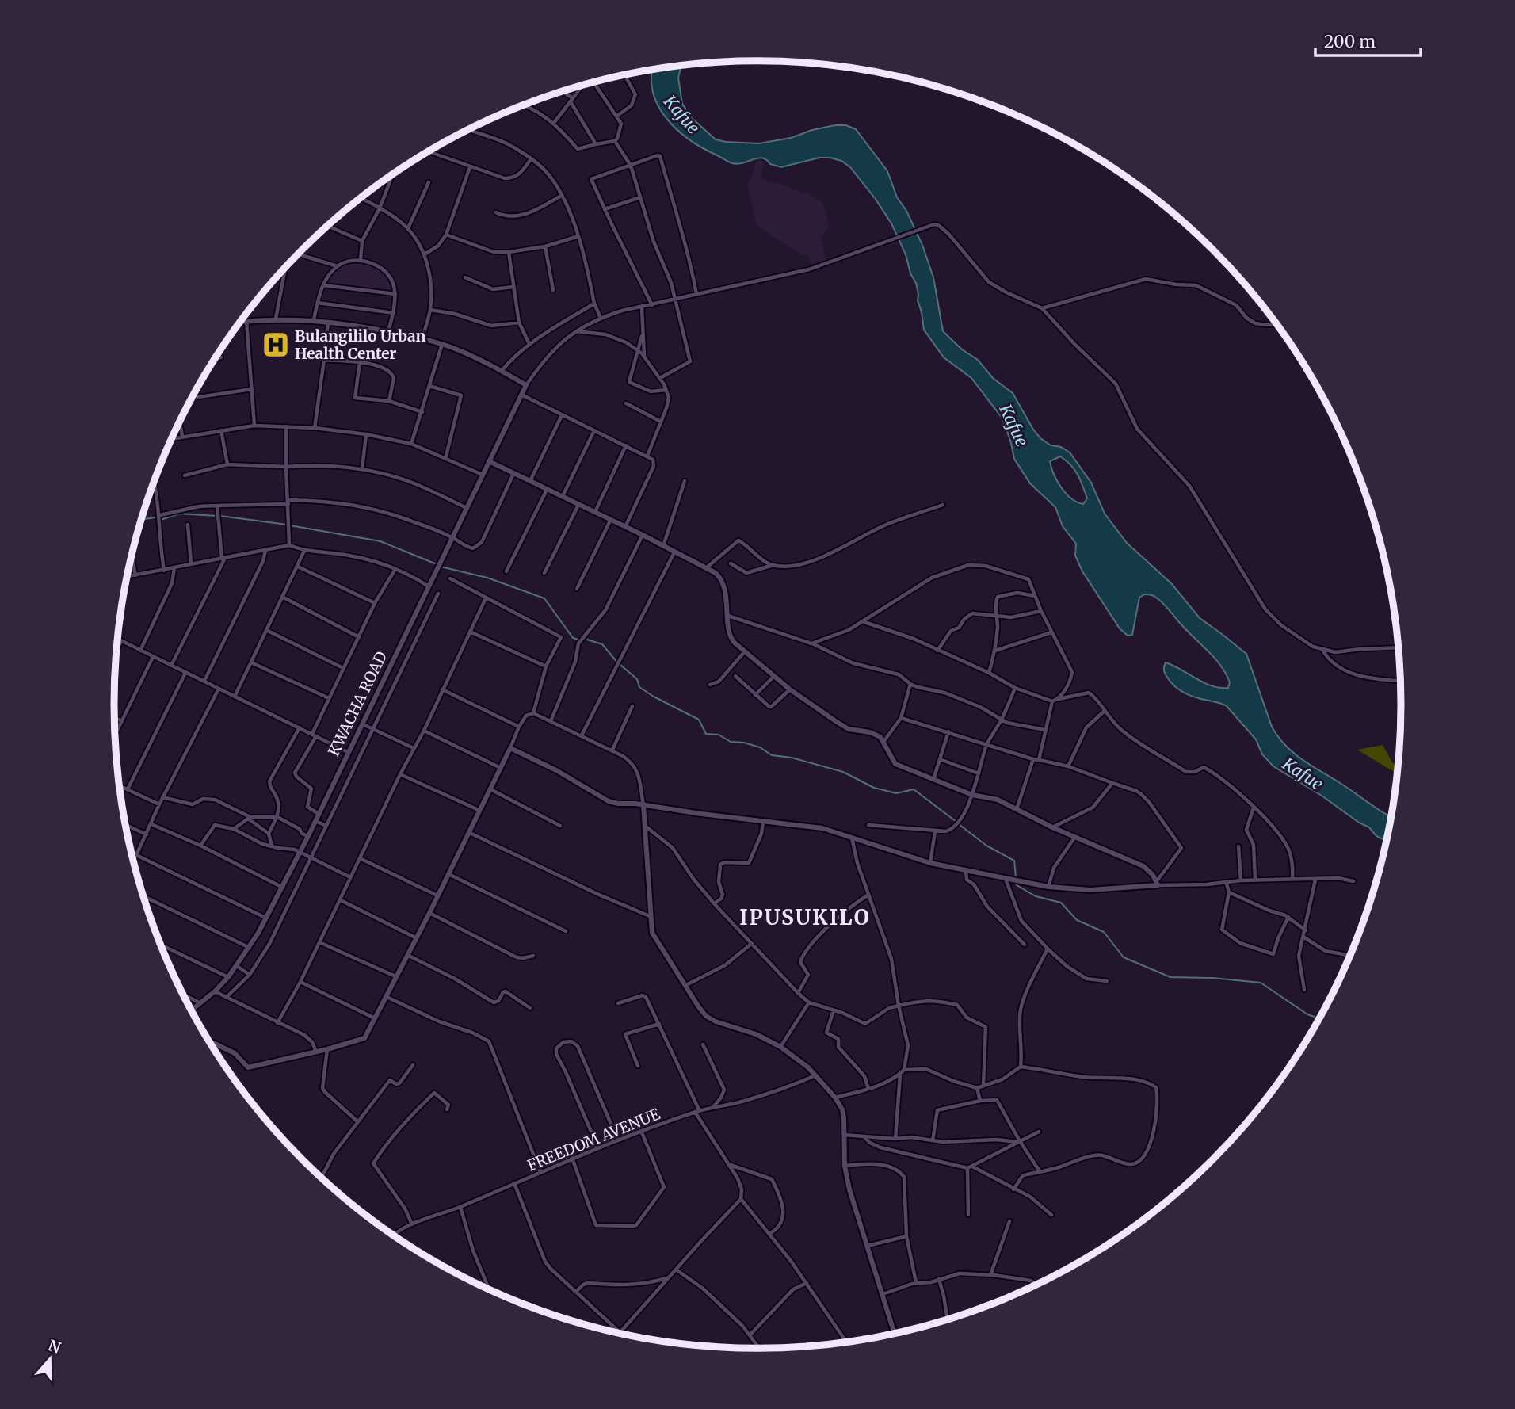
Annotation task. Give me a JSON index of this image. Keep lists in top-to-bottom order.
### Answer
{
  "streets": {
    "street": ["KWACHA ROAD", "FREEDOM AVENUE"]
  },
  "districts": ["IPUSUKILO"],
  "water": ["Kafue"],
  "places": {
    "hospital": ["Bulangililo Urban Health Center"]
  },
  "scale_bar": "200 m",
  "north": "top"
}
